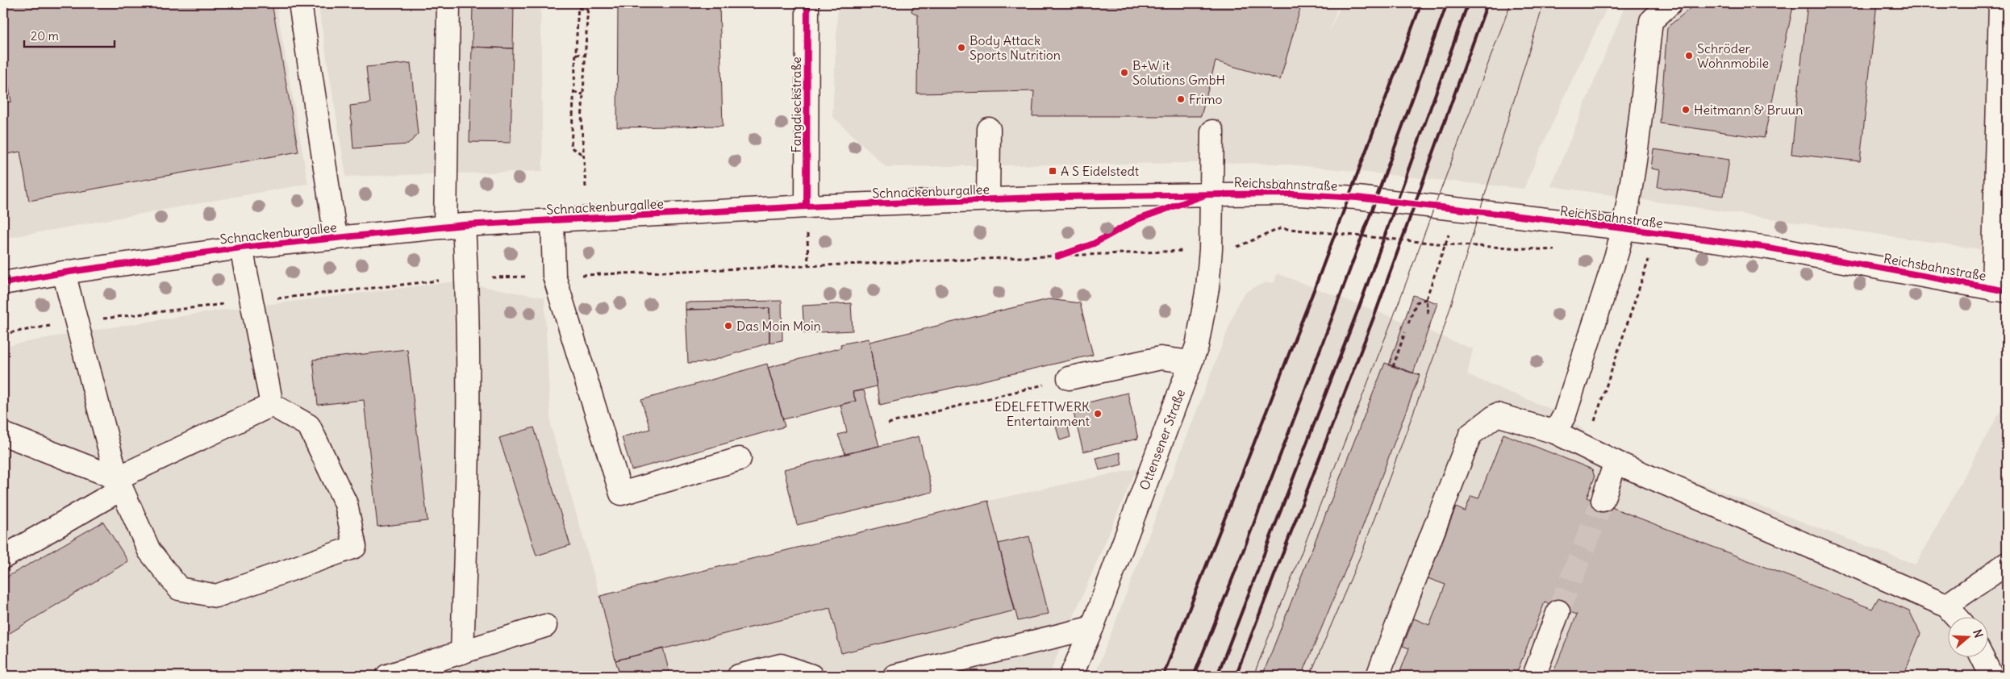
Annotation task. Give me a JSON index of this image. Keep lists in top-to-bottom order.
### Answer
{
  "streets": {
    "street": [
      "Fangdieckstraße",
      "Reichsbahnstraße",
      "Schnackenburgallee",
      "Ottensener Straße"
    ]
  },
  "crossings": [
    ["Fangdieckstraße", "Schnackenburgallee"],
    ["Reichsbahnstraße", "Schnackenburgallee"],
    ["Reichsbahnstraße", "Ottensener Straße"],
    ["Schnackenburgallee", "Ottensener Straße"]
  ],
  "places": {
    "other": [
      "Body Attack Sports Nutrition",
      "Schröder Wohnmobile",
      "B+W it Solutions GmbH",
      "Frimo",
      "Heitmann & Bruun",
      "Das Moin Moin",
      "EDELFETTWERK Entertainment"
    ],
    "transit": ["A S Eidelstedt"]
  },
  "scale_bar": "20 m",
  "north": "right"
}
